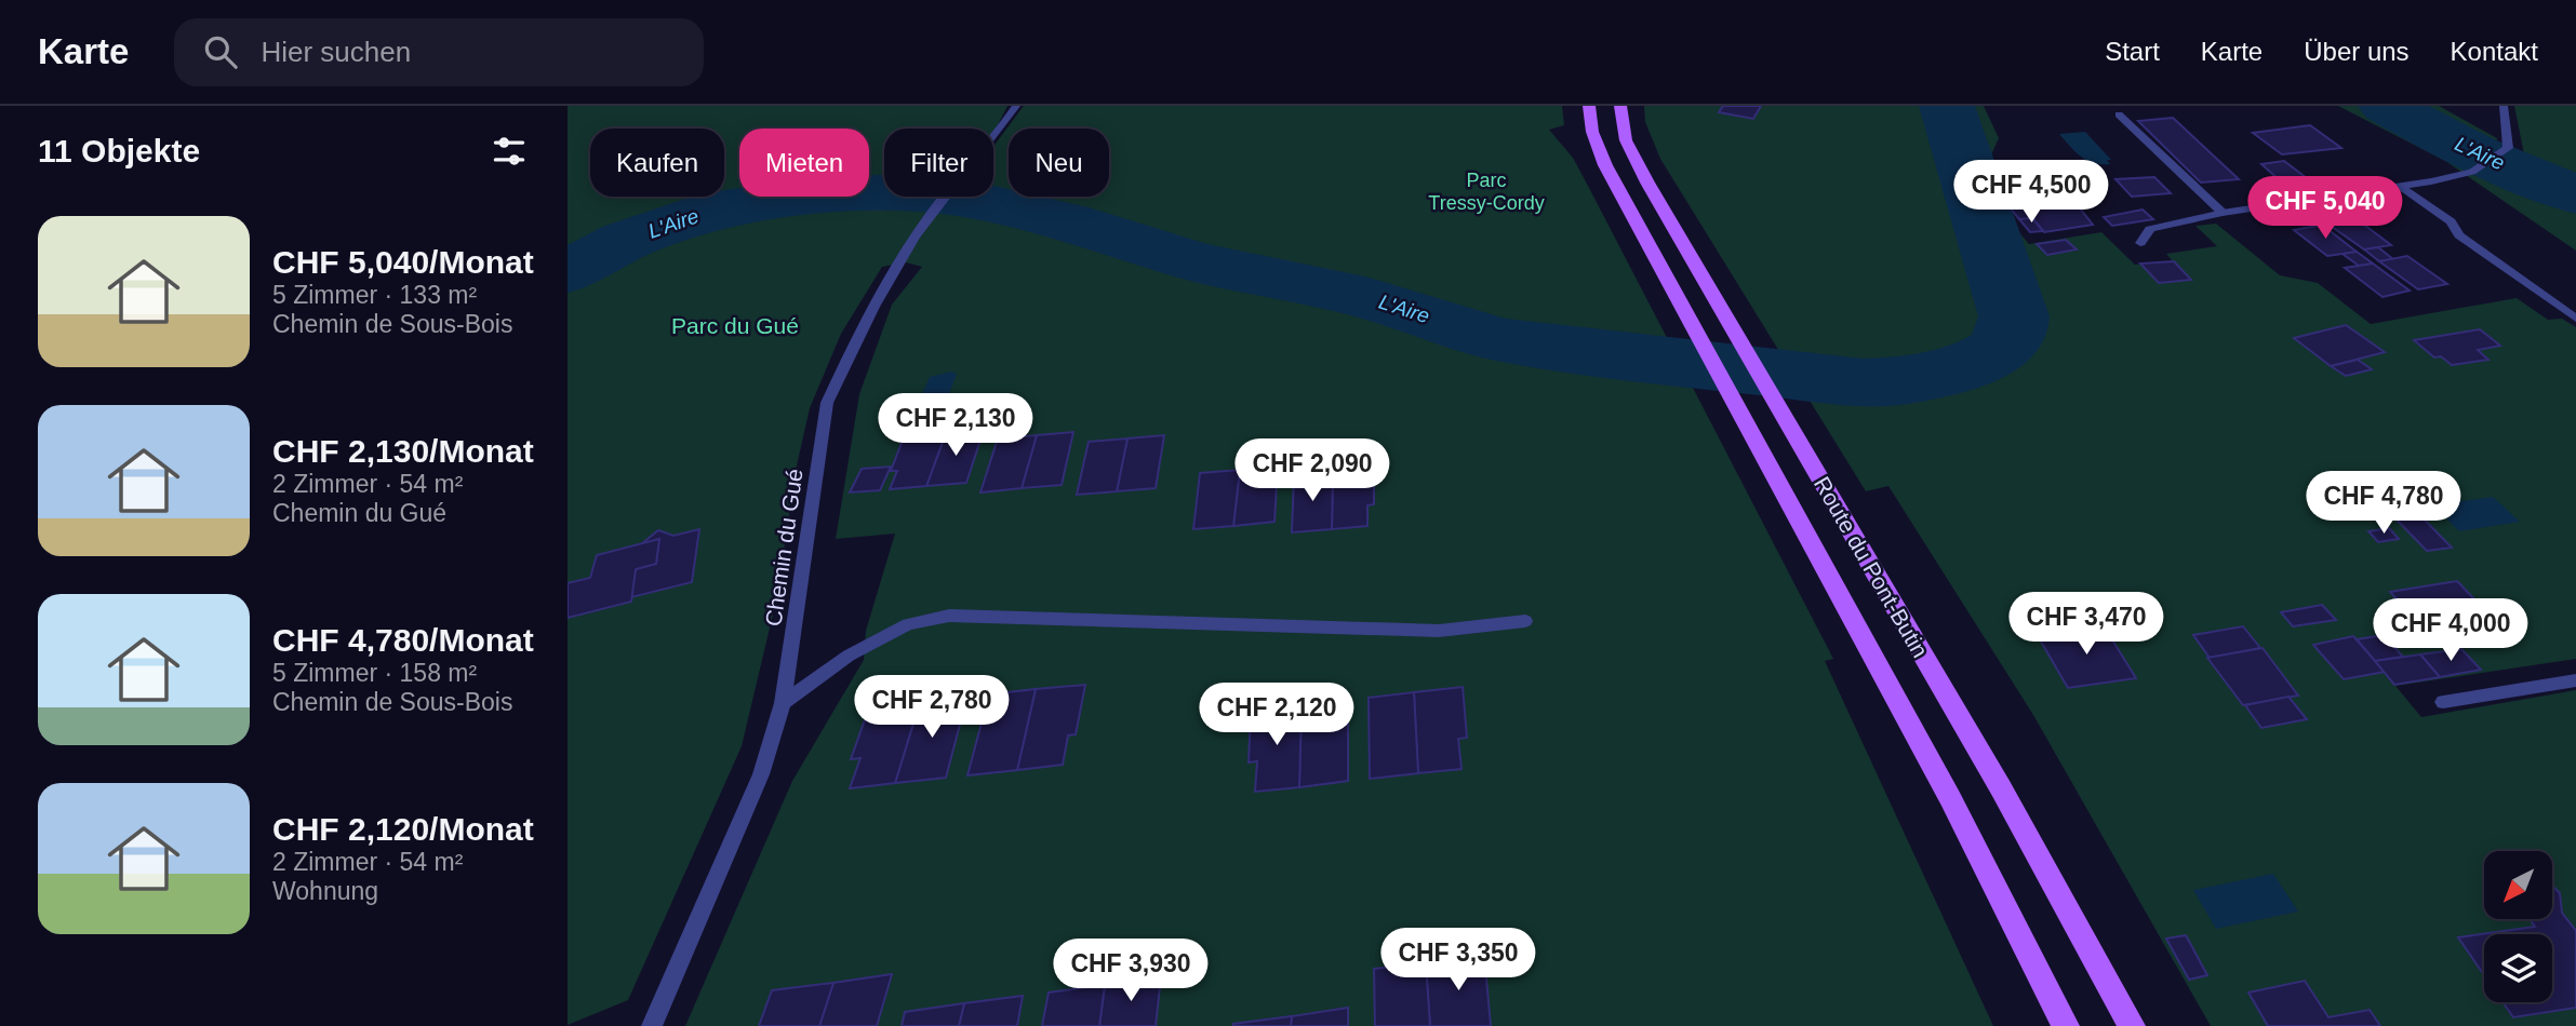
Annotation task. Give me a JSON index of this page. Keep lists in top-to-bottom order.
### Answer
{
  "streets": {
    "main road": ["Route du Pont-Butin"],
    "street": ["Chemin du Gué"]
  },
  "water": ["L'Aire"],
  "parks": ["Parc Tressy-Cordy", "Parc du Gué"],
  "north": "bottom left",
  "page": {
    "header": "Karte",
    "search": "Hier suchen",
    "nav": [
      "Start",
      "Karte",
      "Über uns",
      "Kontakt"
    ],
    "heading": "11 Objekte",
    "chip": [
      "Kaufen",
      "Mieten",
      "Filter",
      "Neu"
    ],
    "price": [
      "CHF 4,500",
      "CHF 5,040",
      "CHF 2,130",
      "CHF 2,090",
      "CHF 4,780",
      "CHF 3,470",
      "CHF 4,000",
      "CHF 2,780",
      "CHF 2,120",
      "CHF 3,350",
      "CHF 3,930"
    ],
    "list": [
      {
        "name": "CHF 5,040/Monat",
        "note": "5 Zimmer · 133 m² · Chemin de Sous-Bois"
      },
      {
        "name": "CHF 2,130/Monat",
        "note": "2 Zimmer · 54 m² · Chemin du Gué"
      },
      {
        "name": "CHF 4,780/Monat",
        "note": "5 Zimmer · 158 m² · Chemin de Sous-Bois"
      },
      {
        "name": "CHF 2,120/Monat",
        "note": "2 Zimmer · 54 m² · Wohnung"
      }
    ]
  }
}
